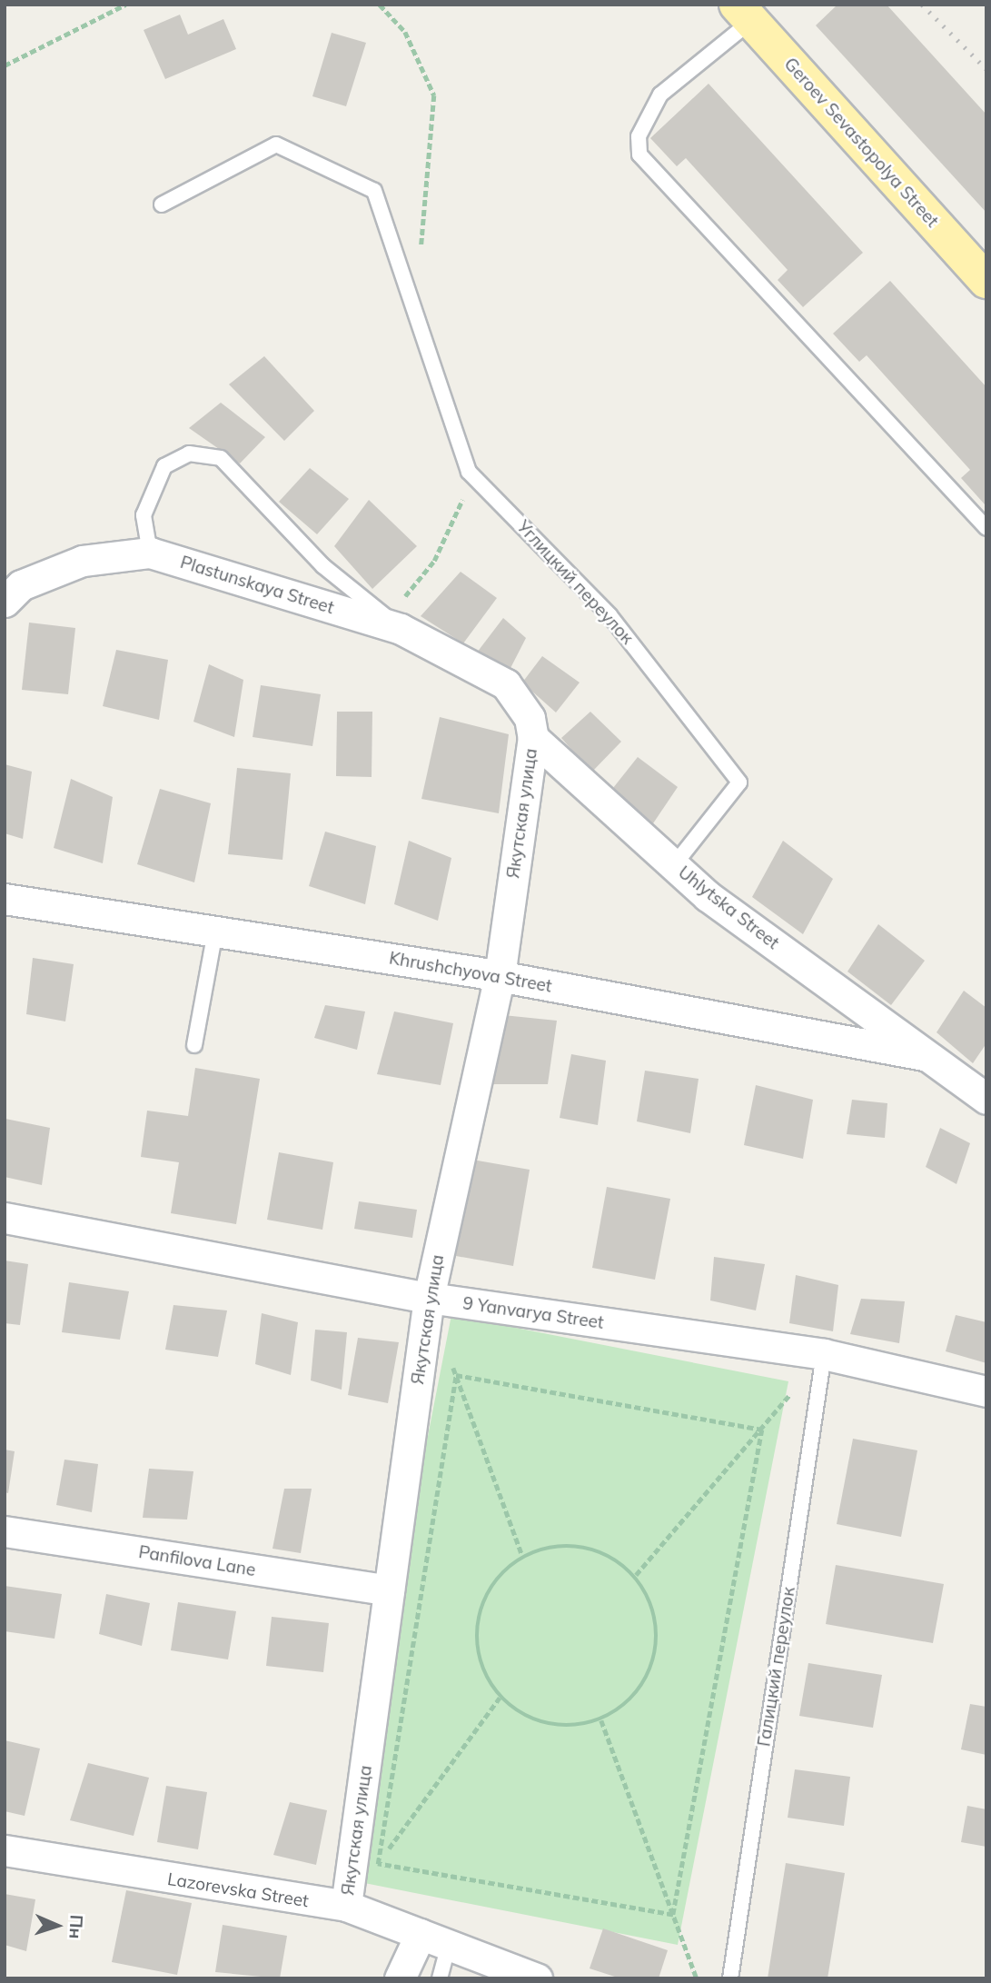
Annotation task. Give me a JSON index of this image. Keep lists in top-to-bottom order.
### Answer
{
  "streets": {
    "main road": ["Geroev Sevastopolya Street"],
    "street": [
      "Plastunskaya Street",
      "Якутская улица",
      "Uhlytska Street",
      "Khrushchyova Street",
      "9 Yanvarya Street",
      "Panfilova Lane",
      "Lazorevska Street"
    ],
    "lane": ["Углицкий переулок", "Галицкий переулок"]
  },
  "crossings": [
    ["Углицкий переулок", "Uhlytska Street"],
    ["Plastunskaya Street", "Uhlytska Street"],
    ["Якутская улица", "Uhlytska Street"],
    ["Якутская улица", "Khrushchyova Street"],
    ["Якутская улица", "9 Yanvarya Street"],
    ["Якутская улица", "Panfilova Lane"],
    ["Якутская улица", "Lazorevska Street"],
    ["Uhlytska Street", "Khrushchyova Street"],
    ["9 Yanvarya Street", "Галицкий переулок"]
  ],
  "north": "right"
}
